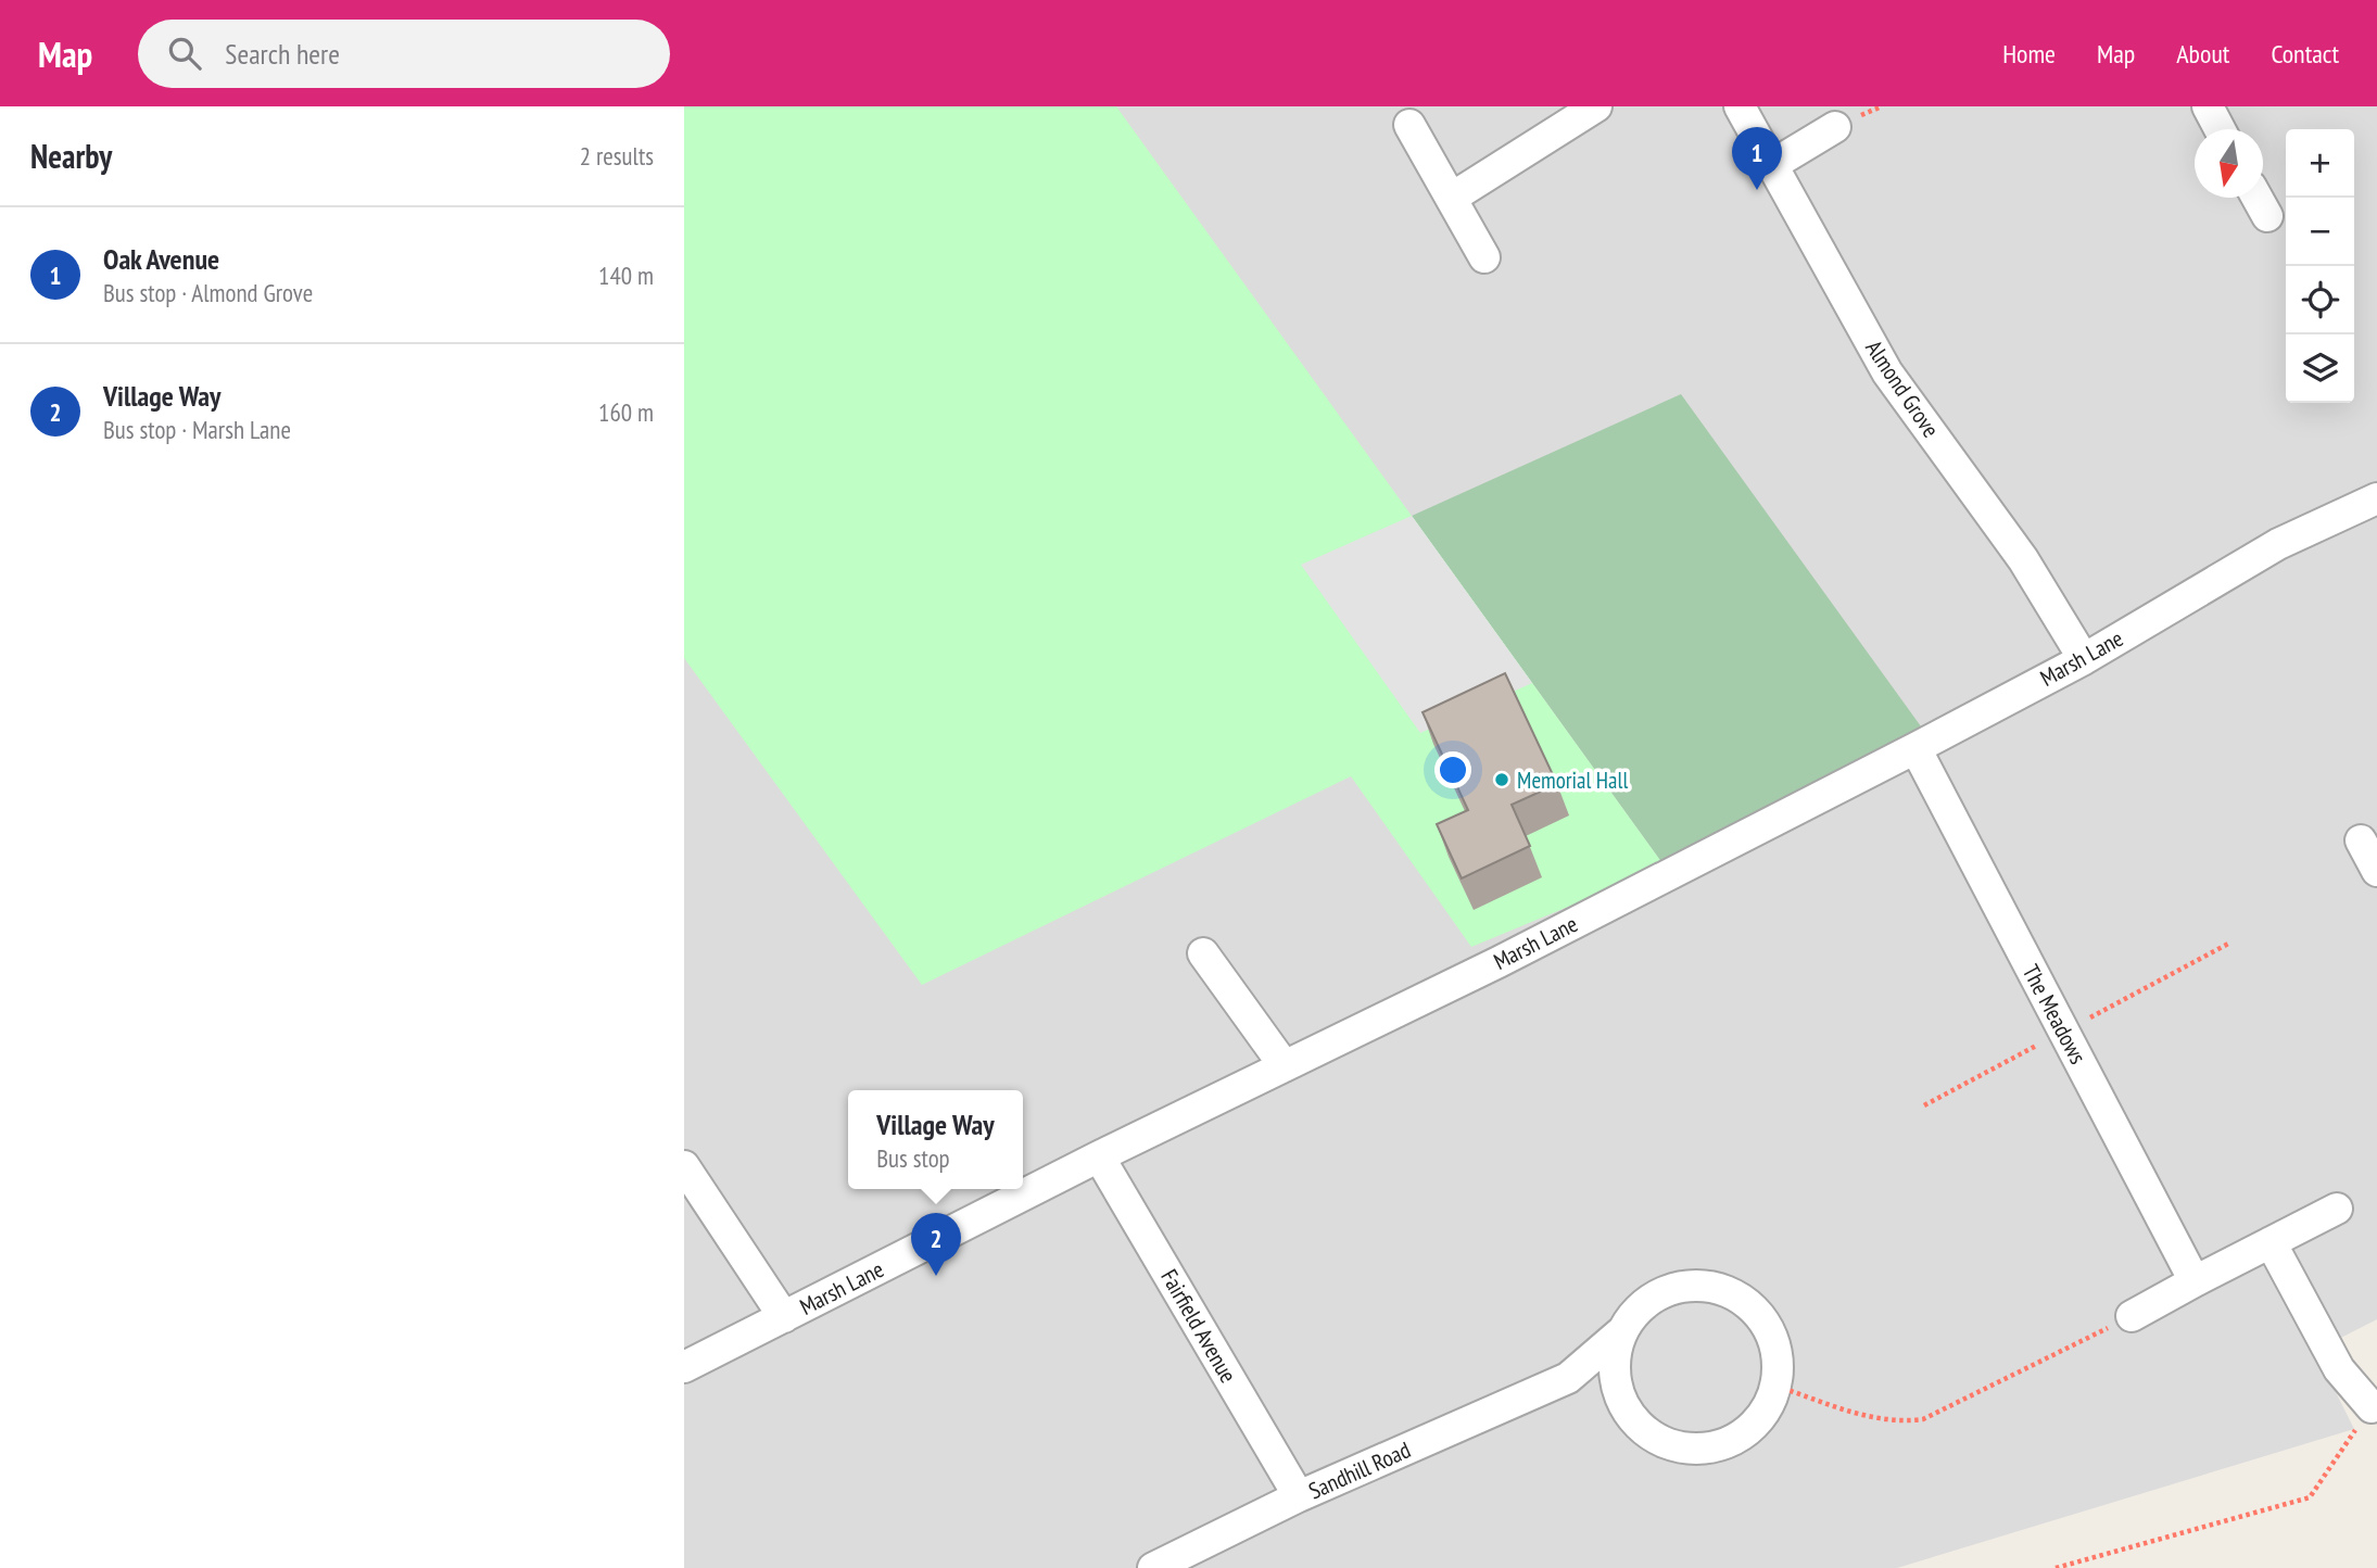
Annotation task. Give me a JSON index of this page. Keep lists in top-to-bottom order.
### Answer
{
  "streets": {
    "street": [
      "Almond Grove",
      "Marsh Lane",
      "The Meadows",
      "Fairfield Avenue",
      "Sandhill Road"
    ]
  },
  "crossings": [
    ["Almond Grove", "Marsh Lane"],
    ["Marsh Lane", "The Meadows"],
    ["Marsh Lane", "Fairfield Avenue"],
    ["Fairfield Avenue", "Sandhill Road"]
  ],
  "places": ["Memorial Hall"],
  "north": "bottom",
  "page": {
    "header": "Map",
    "search": "Search here",
    "nav": [
      "Home",
      "Map",
      "About",
      "Contact"
    ],
    "heading": ["Nearby", "2 results"],
    "pins": ["1", "2"],
    "map_buttons": ["+", "−"],
    "list": [
      {
        "mark": "1",
        "name": "Oak Avenue",
        "note": "Bus stop · Almond Grove",
        "value": "140 m"
      },
      {
        "mark": "2",
        "name": "Village Way",
        "note": "Bus stop · Marsh Lane",
        "value": "160 m"
      }
    ],
    "popup": ["Village Way", "Bus stop"]
  }
}
